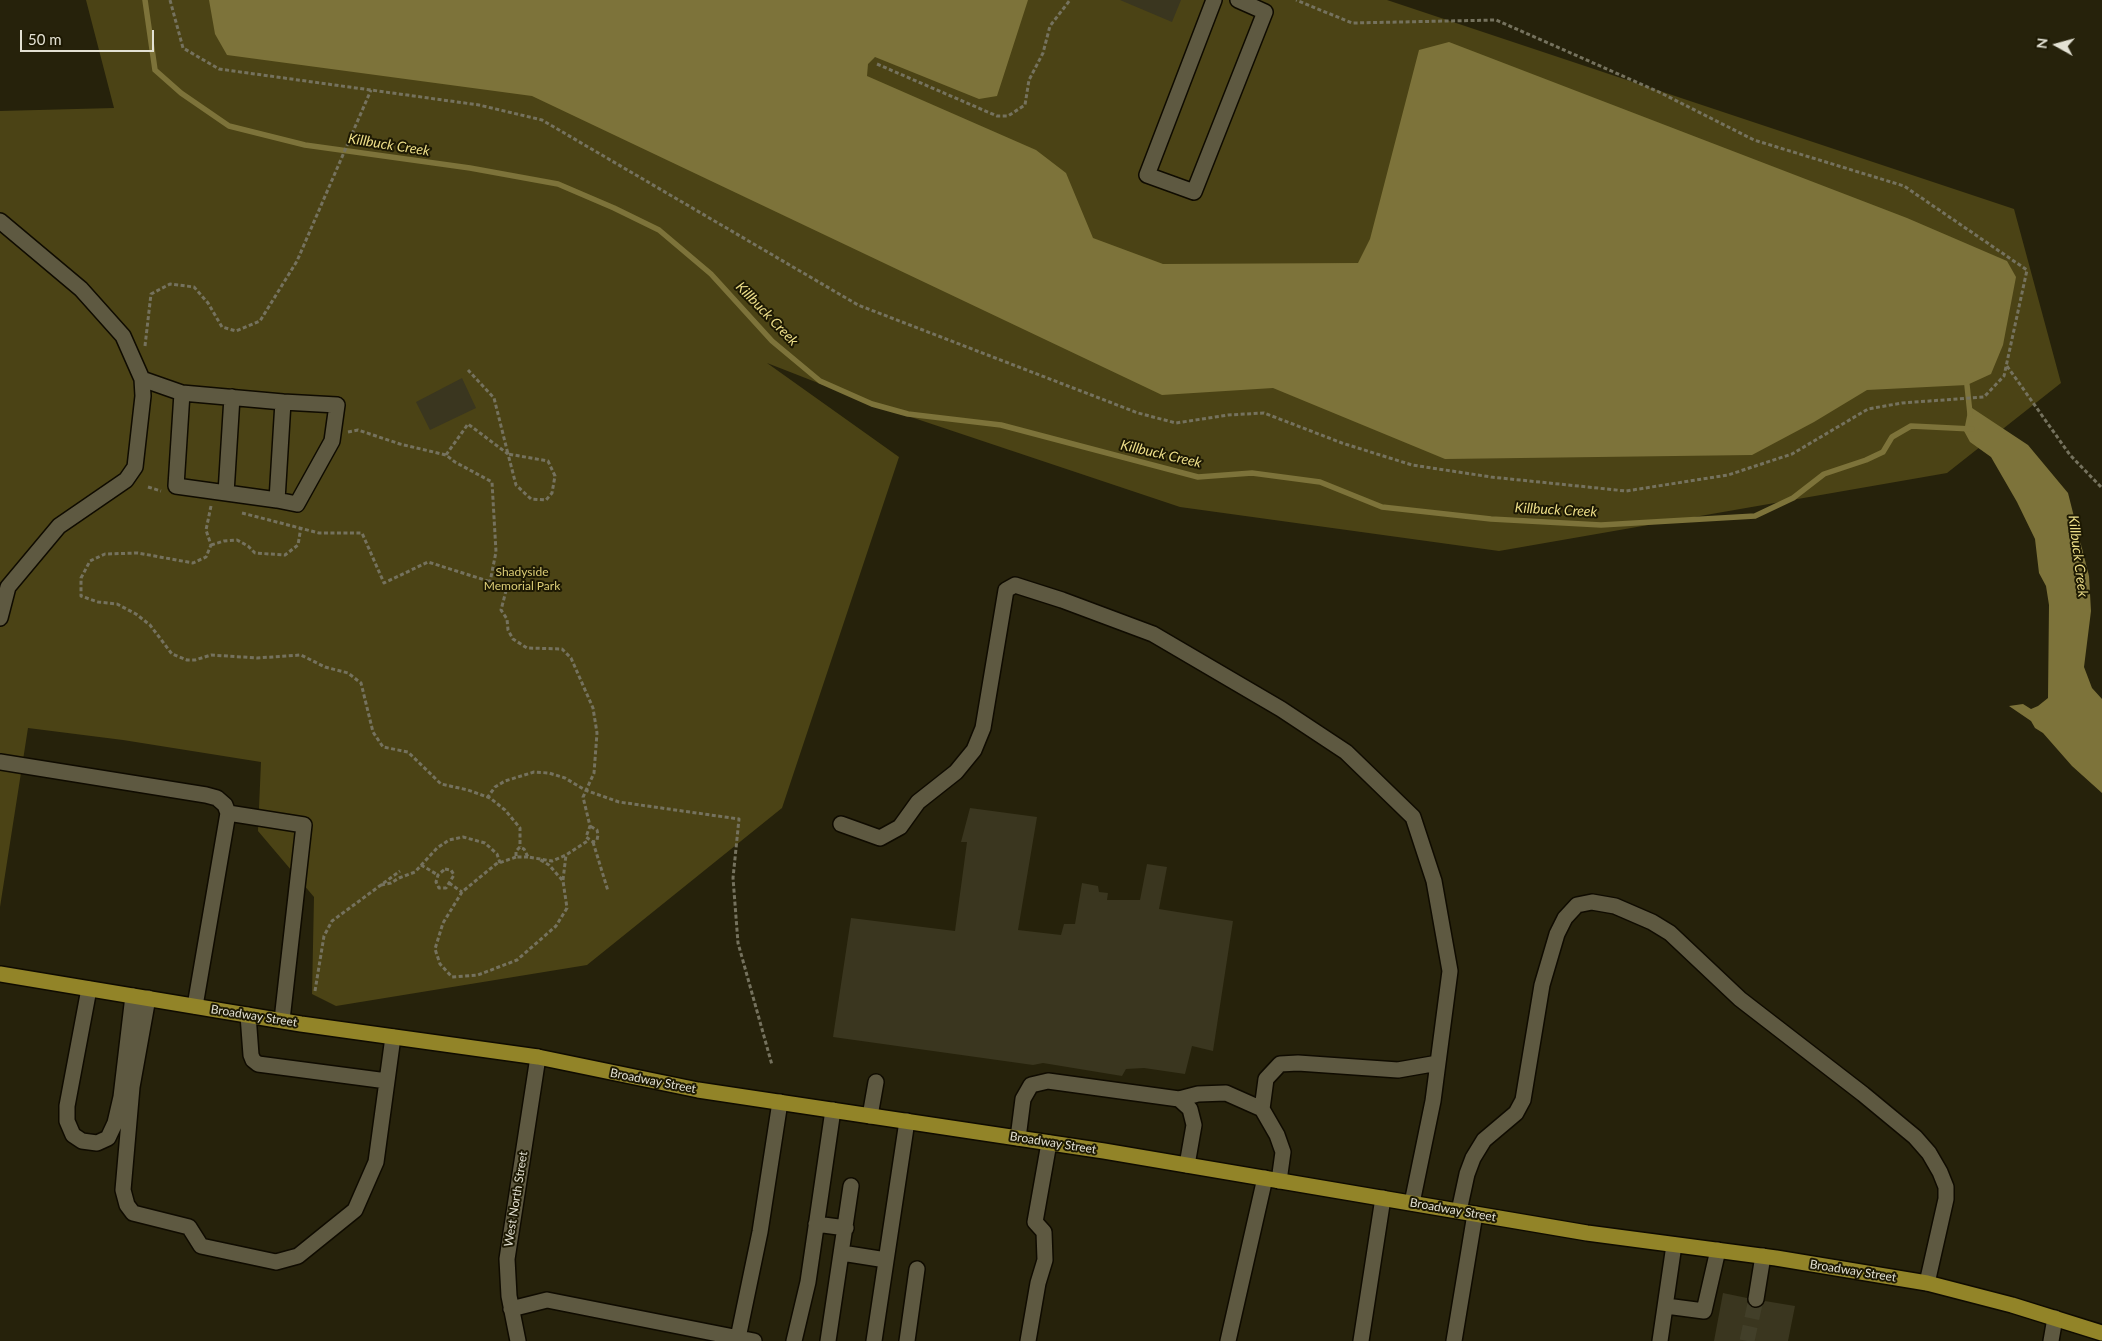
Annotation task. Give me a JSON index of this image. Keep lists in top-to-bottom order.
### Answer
{
  "streets": {
    "main road": ["Broadway Street"],
    "street": ["West North Street"]
  },
  "crossings": [
    ["Broadway Street", "West North Street"]
  ],
  "water": ["Killbuck Creek"],
  "parks": ["Shadyside Memorial Park"],
  "scale_bar": "50 m",
  "north": "left"
}
